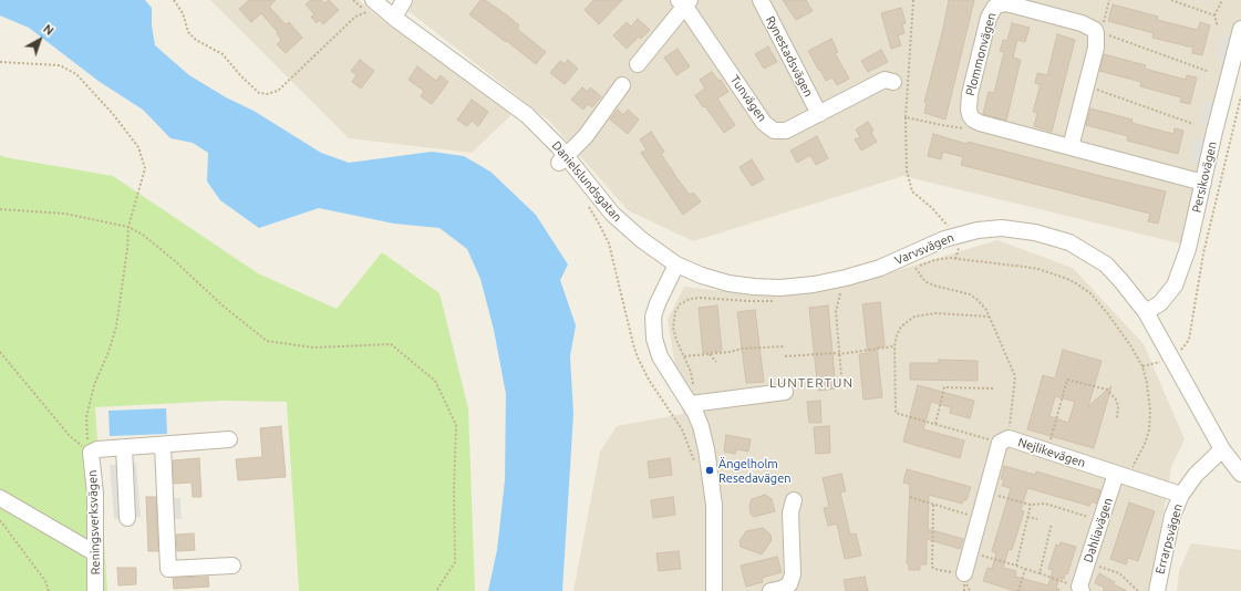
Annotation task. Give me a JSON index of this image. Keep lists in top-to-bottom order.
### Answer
{
  "streets": {
    "street": [
      "Plommonvägen",
      "Rynestadsvägen",
      "Tunvägen",
      "Persikovägen",
      "Danielslundsgatan",
      "Varvsvägen",
      "Nejlikevägen",
      "Reningsverksvägen",
      "Dahliavägen",
      "Errarpsvägen"
    ]
  },
  "crossings": [
    ["Rynestadsvägen", "Tunvägen"],
    ["Persikovägen", "Varvsvägen"],
    ["Danielslundsgatan", "Varvsvägen"],
    ["Varvsvägen", "Errarpsvägen"],
    ["Nejlikevägen", "Dahliavägen"],
    ["Nejlikevägen", "Errarpsvägen"]
  ],
  "districts": ["LUNTERTUN"],
  "places": ["Ängelholm Resedavägen"],
  "north": "top right"
}
